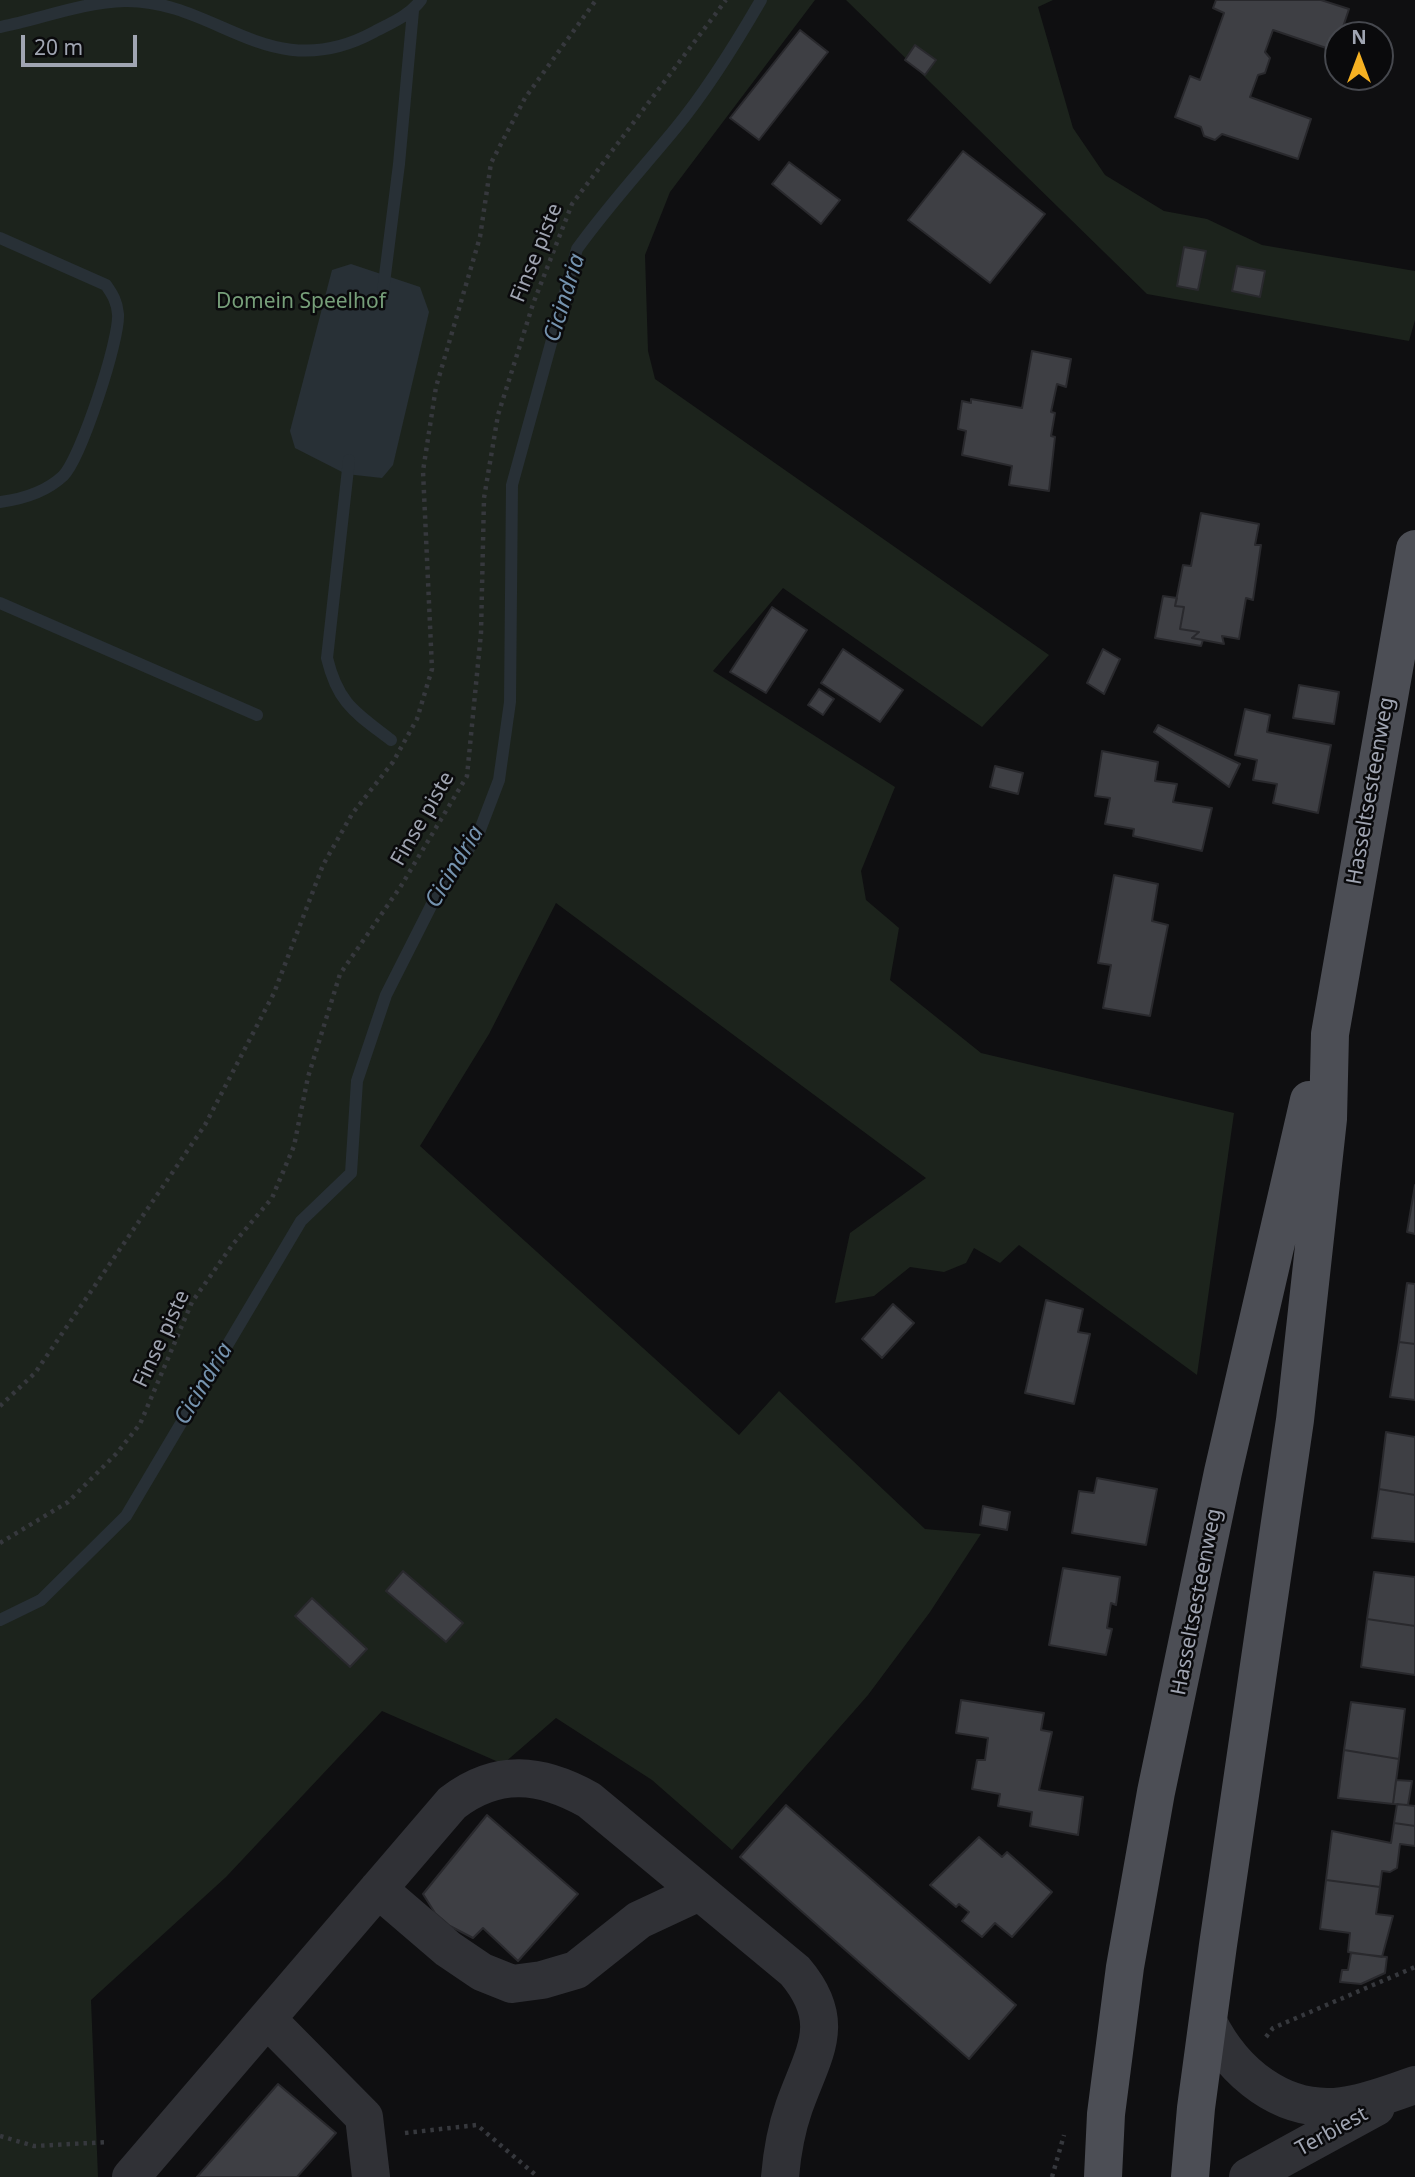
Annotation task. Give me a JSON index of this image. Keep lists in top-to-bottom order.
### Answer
{
  "streets": {
    "main road": ["Hasseltsesteenweg"],
    "street": ["Terbiest"],
    "path": ["Finse piste"]
  },
  "crossings": [
    ["Hasseltsesteenweg", "Terbiest"]
  ],
  "water": ["Cicindria"],
  "parks": ["Domein Speelhof"],
  "scale_bar": "20 m",
  "north": "top"
}
